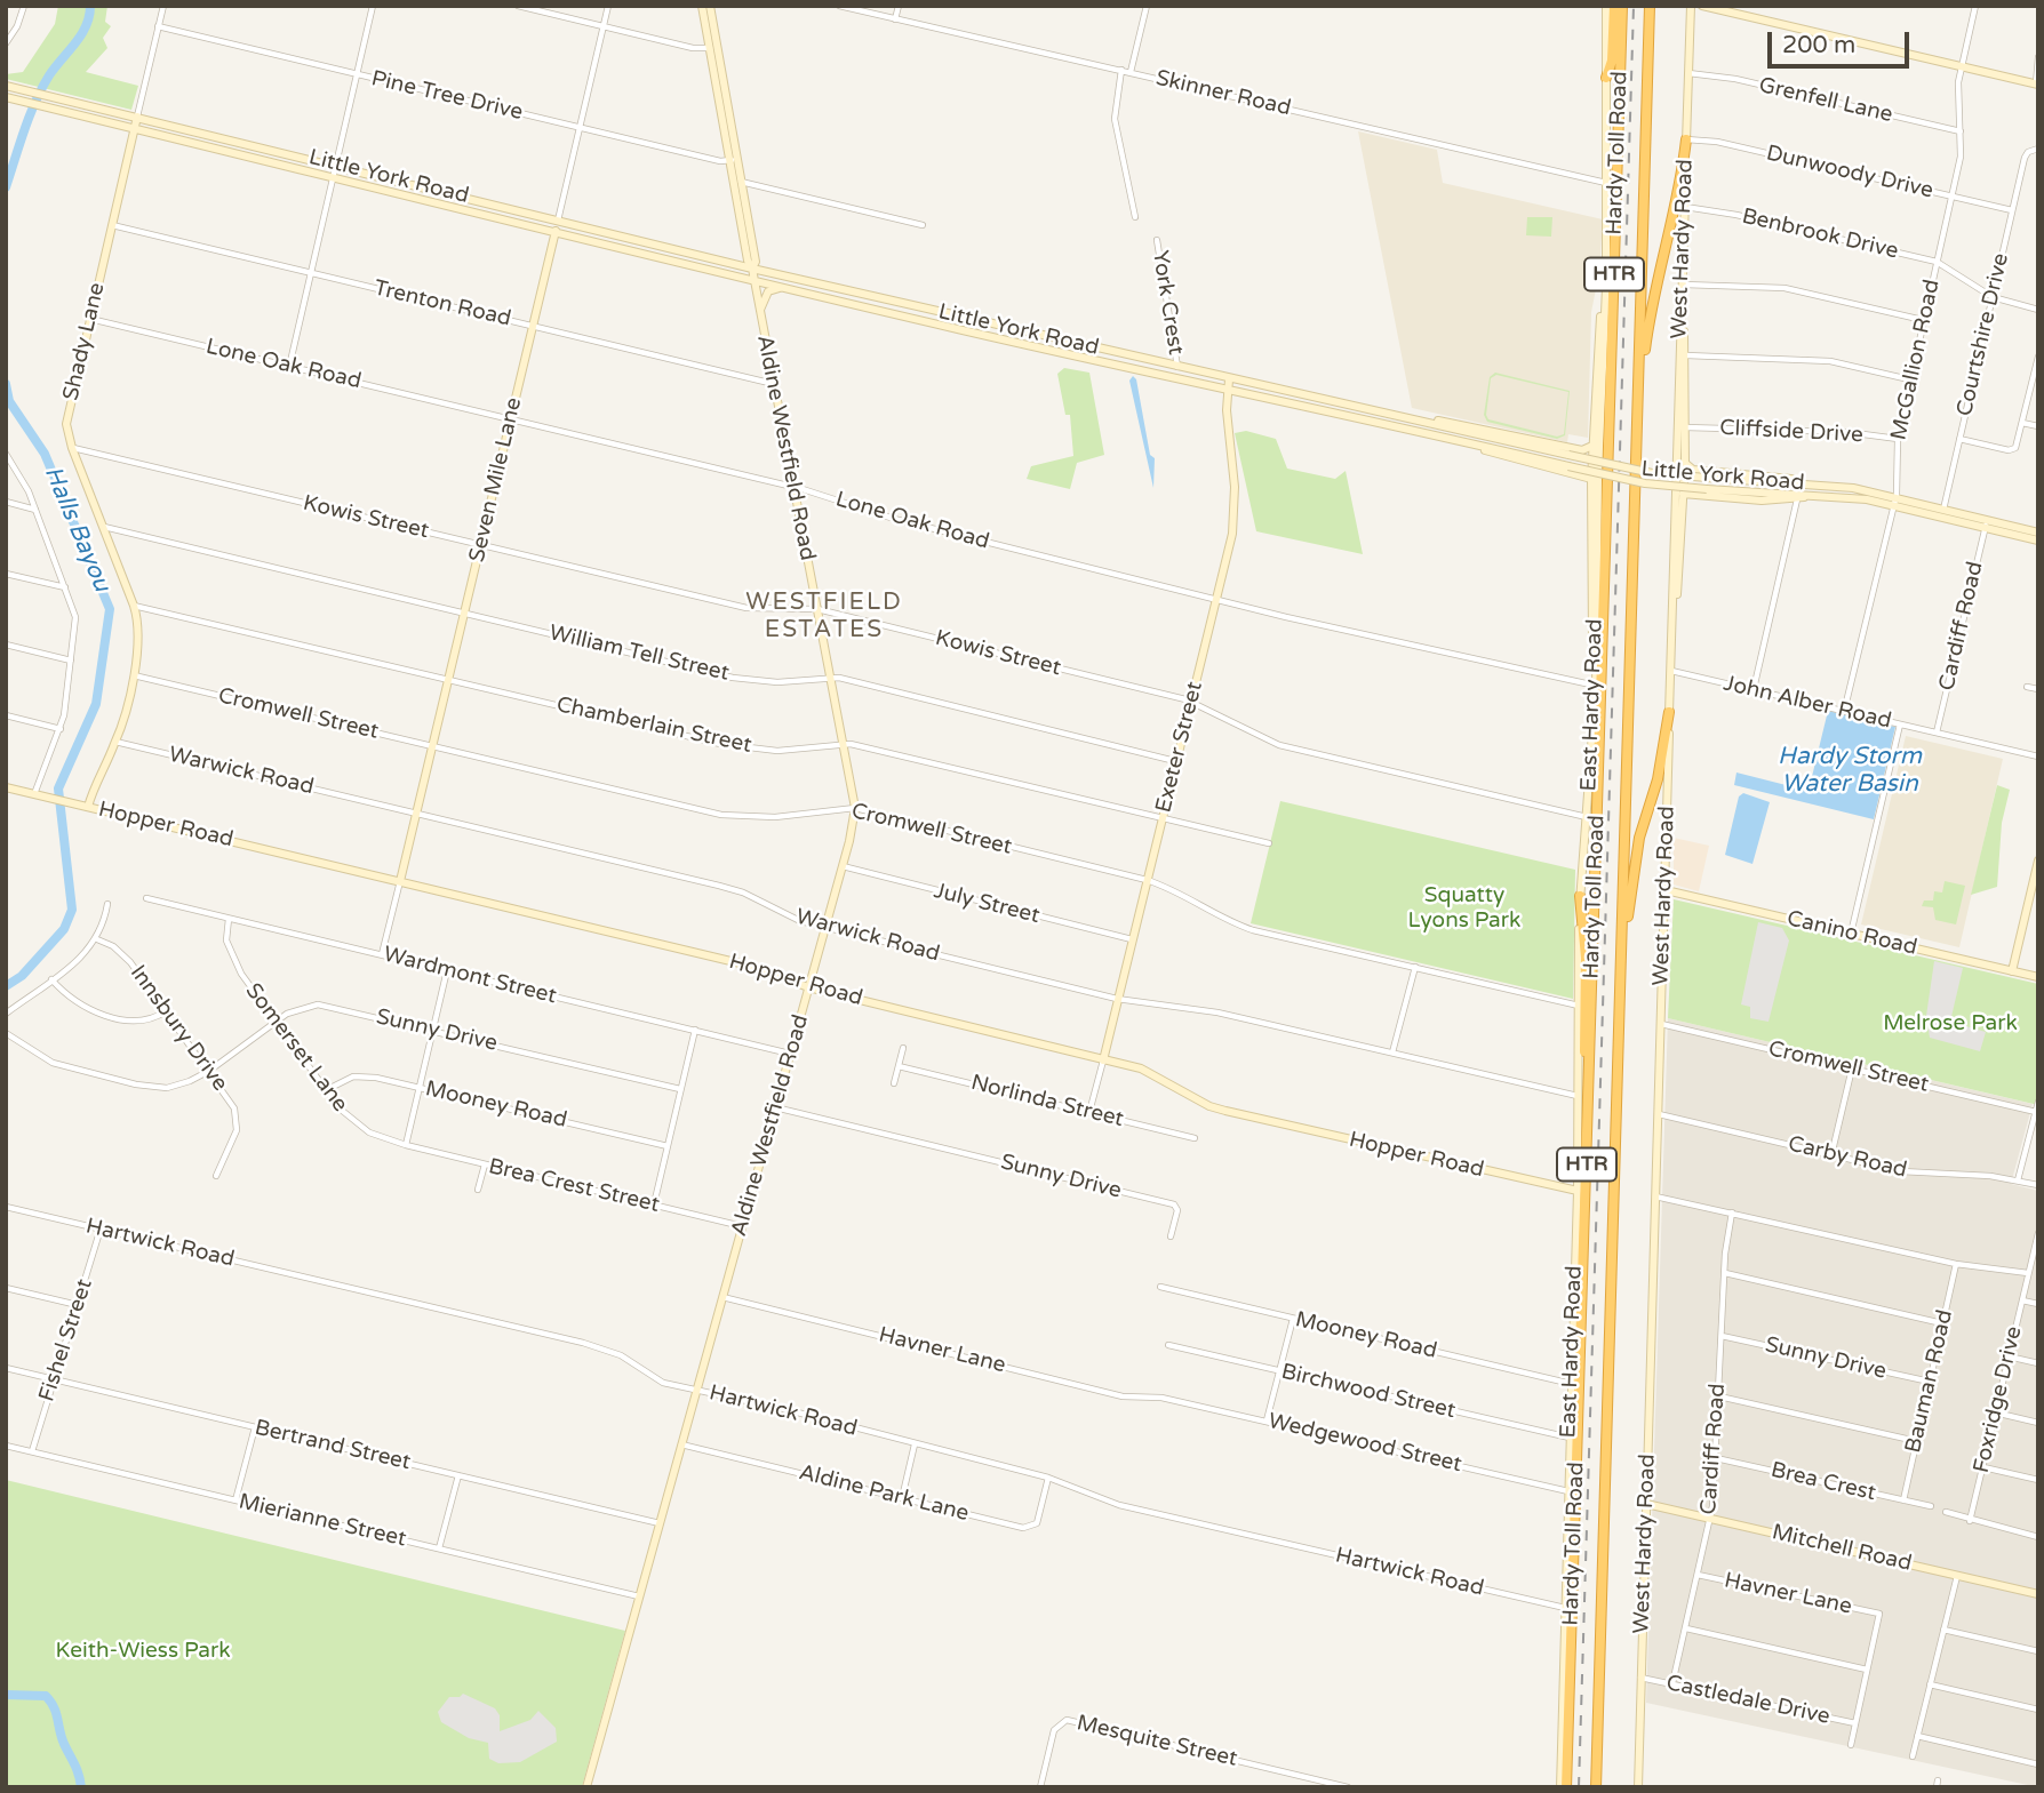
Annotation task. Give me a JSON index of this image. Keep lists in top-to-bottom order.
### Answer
{
  "streets": {
    "highway": ["Hardy Toll Road", "HTR"],
    "main road": [
      "Little York Road",
      "West Hardy Road",
      "Shady Lane",
      "Aldine Westfield Road",
      "Seven Mile Lane",
      "East Hardy Road",
      "Exeter Street",
      "Hopper Road",
      "Canino Road",
      "Mitchell Road"
    ],
    "street": [
      "Skinner Road",
      "Pine Tree Drive",
      "Grenfell Lane",
      "Dunwoody Drive",
      "Benbrook Drive",
      "York Crest",
      "Trenton Road",
      "Courtshire Drive",
      "McGallion Road",
      "Lone Oak Road",
      "Cliffside Drive",
      "Kowis Street",
      "Cardiff Road",
      "William Tell Street",
      "John Alber Road",
      "Cromwell Street",
      "Chamberlain Street",
      "Warwick Road",
      "July Street",
      "Wardmont Street",
      "Innsbury Drive",
      "Sunny Drive",
      "Somerset Lane",
      "Norlinda Street",
      "Mooney Road",
      "Carby Road",
      "Brea Crest Street",
      "Hartwick Road",
      "Fishel Street",
      "Havner Lane",
      "Bauman Road",
      "Birchwood Street",
      "Foxridge Drive",
      "Wedgewood Street",
      "Bertrand Street",
      "Brea Crest",
      "Aldine Park Lane",
      "Mierianne Street",
      "Castledale Drive",
      "Mesquite Street"
    ]
  },
  "crossings": [
    ["Skinner Road", "East Hardy Road"],
    ["Pine Tree Drive", "Shady Lane"],
    ["Pine Tree Drive", "Aldine Westfield Road"],
    ["Pine Tree Drive", "Seven Mile Lane"],
    ["Grenfell Lane", "West Hardy Road"],
    ["Grenfell Lane", "McGallion Road"],
    ["Hardy Toll Road", "East Hardy Road"],
    ["Dunwoody Drive", "West Hardy Road"],
    ["Dunwoody Drive", "Courtshire Drive"],
    ["Dunwoody Drive", "McGallion Road"],
    ["Little York Road", "West Hardy Road"],
    ["Little York Road", "York Crest"],
    ["Little York Road", "Courtshire Drive"],
    ["Little York Road", "Shady Lane"],
    ["Little York Road", "McGallion Road"],
    ["Little York Road", "Aldine Westfield Road"],
    ["Little York Road", "Seven Mile Lane"],
    ["Little York Road", "Cardiff Road"],
    ["Little York Road", "East Hardy Road"],
    ["Little York Road", "Exeter Street"],
    ["Benbrook Drive", "West Hardy Road"],
    ["Benbrook Drive", "Courtshire Drive"],
    ["Benbrook Drive", "McGallion Road"],
    ["West Hardy Road", "John Alber Road"],
    ["West Hardy Road", "Cromwell Street"],
    ["West Hardy Road", "Canino Road"],
    ["West Hardy Road", "Carby Road"],
    ["West Hardy Road", "Mitchell Road"],
    ["West Hardy Road", "Castledale Drive"],
    ["Trenton Road", "Shady Lane"],
    ["Trenton Road", "Aldine Westfield Road"],
    ["Trenton Road", "Seven Mile Lane"],
    ["Shady Lane", "Lone Oak Road"],
    ["Shady Lane", "Kowis Street"],
    ["Shady Lane", "William Tell Street"],
    ["Shady Lane", "Cromwell Street"],
    ["Shady Lane", "Chamberlain Street"],
    ["Shady Lane", "Warwick Road"],
    ["Shady Lane", "Hopper Road"],
    ["McGallion Road", "Cliffside Drive"],
    ["McGallion Road", "John Alber Road"],
    ["Lone Oak Road", "Aldine Westfield Road"],
    ["Lone Oak Road", "Seven Mile Lane"],
    ["Lone Oak Road", "East Hardy Road"],
    ["Lone Oak Road", "Exeter Street"],
    ["Aldine Westfield Road", "Kowis Street"],
    ["Aldine Westfield Road", "William Tell Street"],
    ["Aldine Westfield Road", "Cromwell Street"],
    ["Aldine Westfield Road", "Chamberlain Street"],
    ["Aldine Westfield Road", "Warwick Road"],
    ["Aldine Westfield Road", "Hopper Road"],
    ["Aldine Westfield Road", "July Street"],
    ["Aldine Westfield Road", "Wardmont Street"],
    ["Aldine Westfield Road", "Sunny Drive"],
    ["Aldine Westfield Road", "Brea Crest Street"],
    ["Aldine Westfield Road", "Hartwick Road"],
    ["Aldine Westfield Road", "Havner Lane"],
    ["Aldine Westfield Road", "Bertrand Street"],
    ["Aldine Westfield Road", "Aldine Park Lane"],
    ["Aldine Westfield Road", "Mierianne Street"],
    ["Seven Mile Lane", "Kowis Street"],
    ["Seven Mile Lane", "William Tell Street"],
    ["Seven Mile Lane", "Cromwell Street"],
    ["Seven Mile Lane", "Chamberlain Street"],
    ["Seven Mile Lane", "Warwick Road"],
    ["Seven Mile Lane", "Hopper Road"],
    ["Seven Mile Lane", "Wardmont Street"],
    ["Kowis Street", "East Hardy Road"],
    ["Kowis Street", "Exeter Street"],
    ["Cardiff Road", "John Alber Road"],
    ["Cardiff Road", "Sunny Drive"],
    ["Cardiff Road", "Havner Lane"],
    ["Cardiff Road", "Brea Crest"],
    ["Cardiff Road", "Mitchell Road"],
    ["Cardiff Road", "Castledale Drive"],
    ["William Tell Street", "Exeter Street"],
    ["East Hardy Road", "Cromwell Street"],
    ["East Hardy Road", "Warwick Road"],
    ["East Hardy Road", "Hopper Road"],
    ["East Hardy Road", "Mooney Road"],
    ["East Hardy Road", "Hartwick Road"],
    ["East Hardy Road", "Birchwood Street"],
    ["East Hardy Road", "Wedgewood Street"],
    ["Cromwell Street", "Exeter Street"],
    ["Chamberlain Street", "Exeter Street"],
    ["Exeter Street", "Warwick Road"],
    ["Exeter Street", "Hopper Road"],
    ["Exeter Street", "July Street"],
    ["Exeter Street", "Norlinda Street"],
    ["Wardmont Street", "Somerset Lane"],
    ["Innsbury Drive", "Sunny Drive"],
    ["Sunny Drive", "Somerset Lane"],
    ["Sunny Drive", "Bauman Road"],
    ["Somerset Lane", "Mooney Road"],
    ["Somerset Lane", "Brea Crest Street"],
    ["Hartwick Road", "Fishel Street"],
    ["Hartwick Road", "Aldine Park Lane"],
    ["Fishel Street", "Bertrand Street"],
    ["Fishel Street", "Mierianne Street"],
    ["Havner Lane", "Wedgewood Street"],
    ["Bauman Road", "Brea Crest"]
  ],
  "districts": ["WESTFIELD ESTATES"],
  "water": ["Halls Bayou", "Hardy Storm Water Basin"],
  "parks": ["Squatty Lyons Park", "Melrose Park", "Keith-Wiess Park"],
  "scale_bar": "200 m"
}
